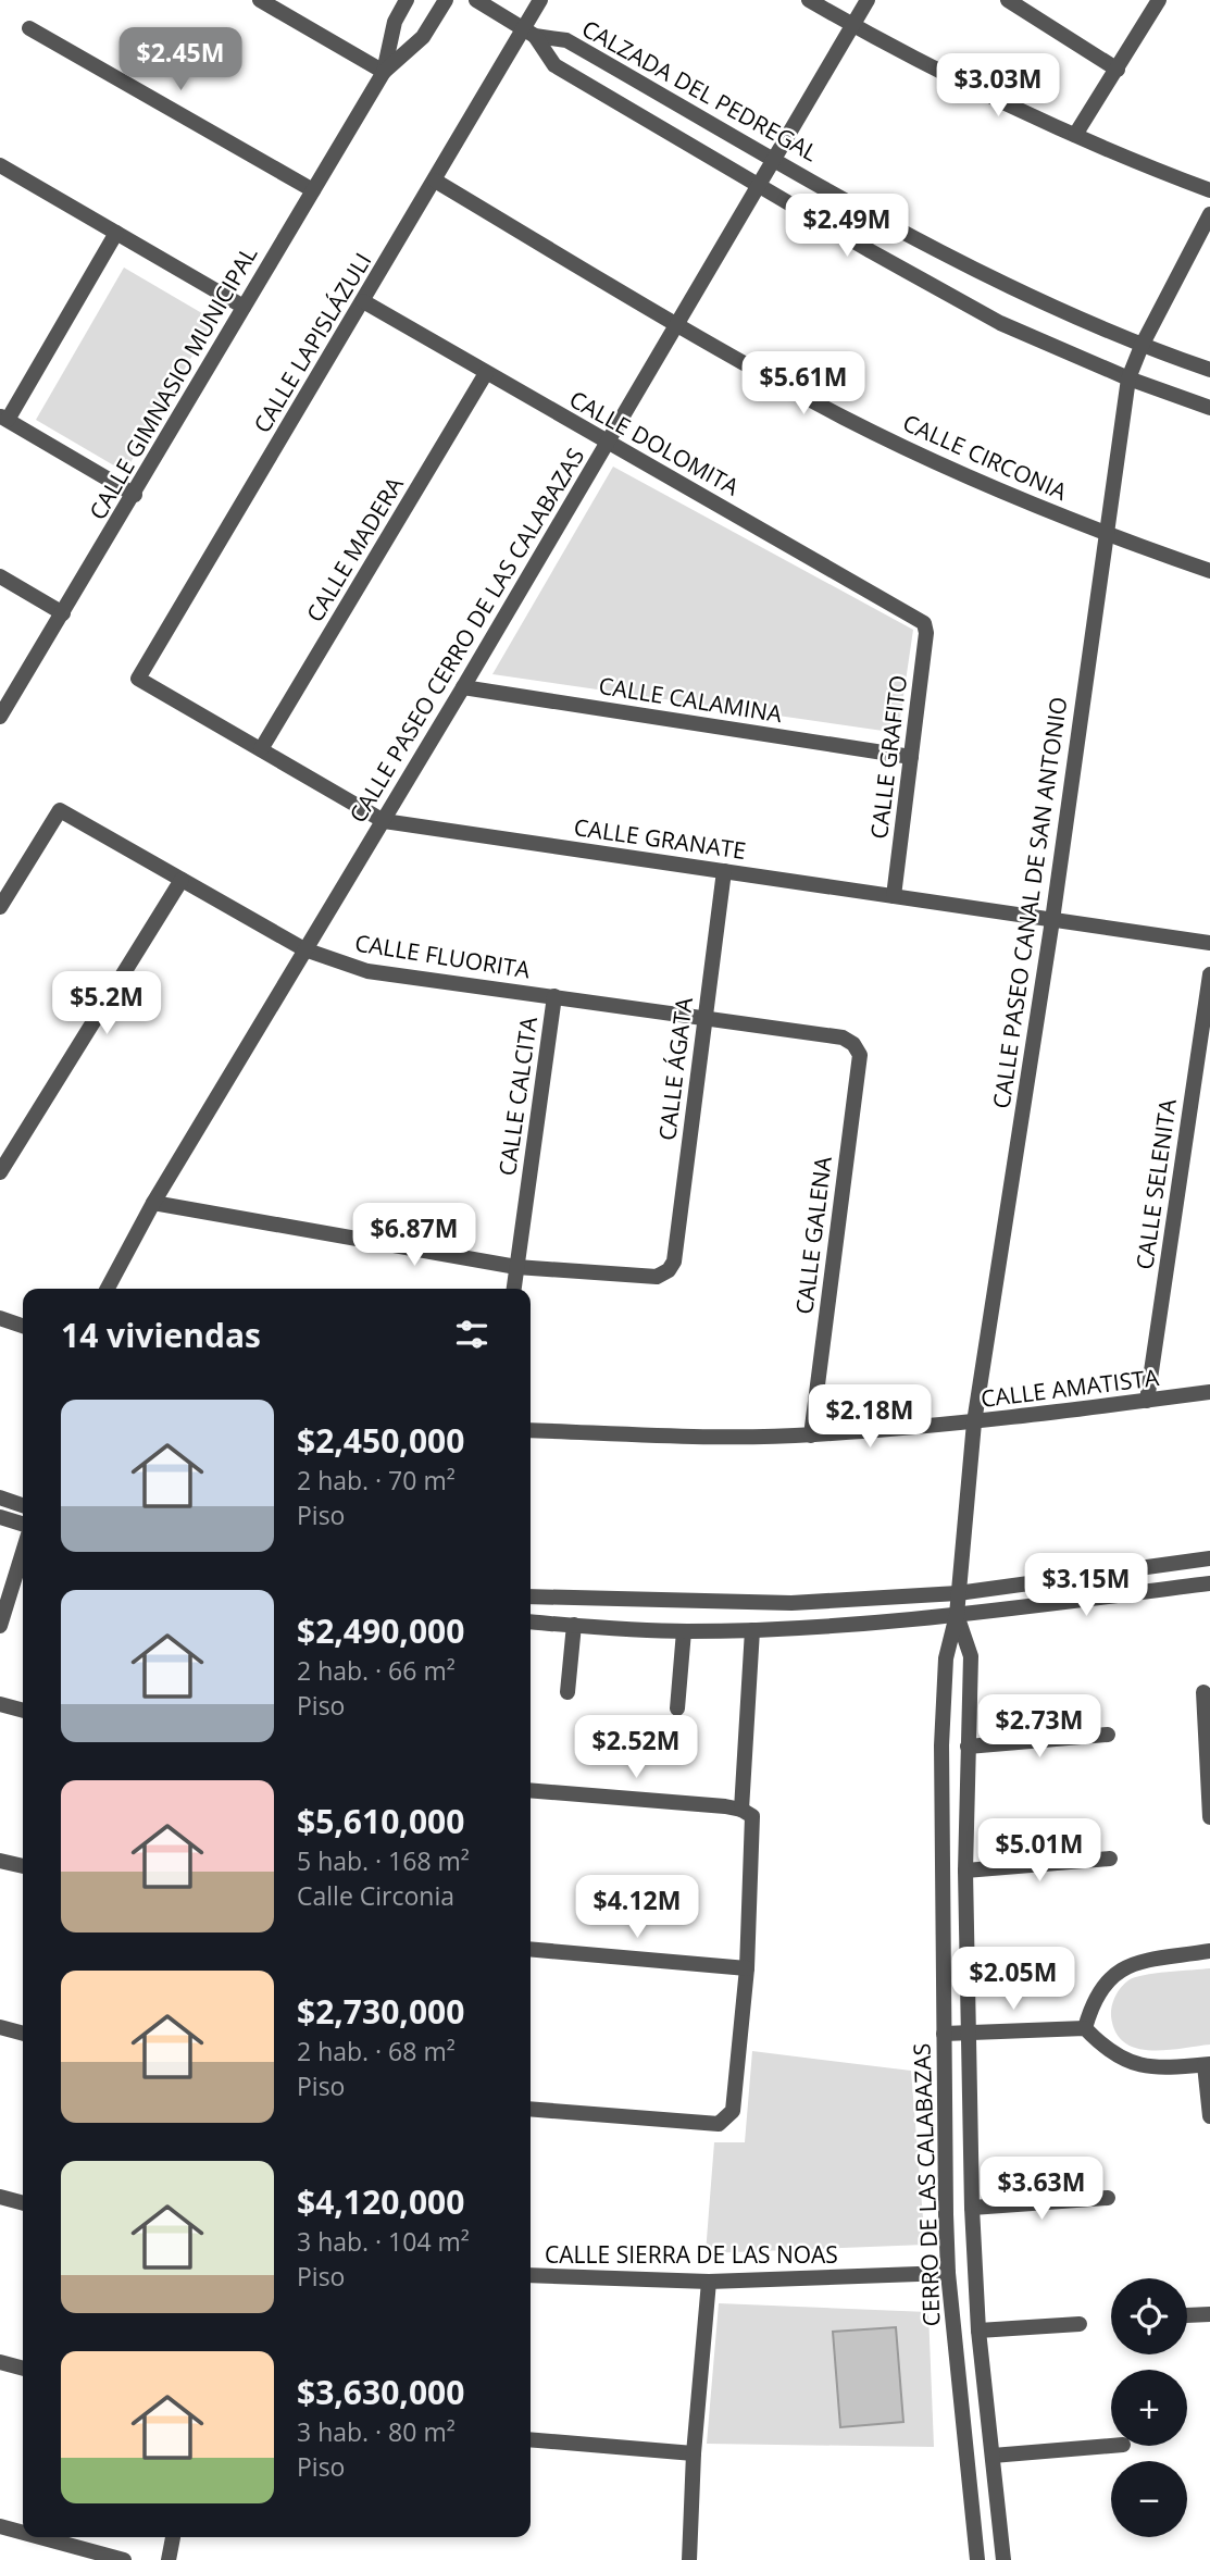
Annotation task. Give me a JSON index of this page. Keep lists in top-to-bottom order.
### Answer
{
  "streets": {
    "street": [
      "CALZADA DEL PEDREGAL",
      "CALLE LAPISLÁZULI",
      "CALLE GIMNASIO MUNICIPAL",
      "CALLE DOLOMITA",
      "CALLE CIRCONIA",
      "CALLE MADERA",
      "CALLE PASEO CERRO DE LAS CALABAZAS",
      "CALLE CALAMINA",
      "CALLE GRAFITO",
      "CALLE GRANATE",
      "CALLE PASEO CANAL DE SAN ANTONIO",
      "CALLE FLUORITA",
      "CALLE ÁGATA",
      "CALLE CALCITA",
      "CALLE SELENITA",
      "CALLE GALENA",
      "CALLE AMATISTA",
      "CERRO DE LAS CALABAZAS",
      "CALLE SIERRA DE LAS NOAS"
    ]
  },
  "crossings": [
    ["CALZADA DEL PEDREGAL", "CALLE LAPISLÁZULI"],
    ["CALZADA DEL PEDREGAL", "CALLE PASEO CERRO DE LAS CALABAZAS"],
    ["CALZADA DEL PEDREGAL", "CALLE PASEO CANAL DE SAN ANTONIO"],
    ["CALLE LAPISLÁZULI", "CALLE DOLOMITA"],
    ["CALLE LAPISLÁZULI", "CALLE CIRCONIA"],
    ["CALLE LAPISLÁZULI", "CALLE GRANATE"],
    ["CALLE DOLOMITA", "CALLE MADERA"],
    ["CALLE DOLOMITA", "CALLE PASEO CERRO DE LAS CALABAZAS"],
    ["CALLE DOLOMITA", "CALLE GRAFITO"],
    ["CALLE CIRCONIA", "CALLE PASEO CERRO DE LAS CALABAZAS"],
    ["CALLE CIRCONIA", "CALLE PASEO CANAL DE SAN ANTONIO"],
    ["CALLE MADERA", "CALLE GRANATE"],
    ["CALLE PASEO CERRO DE LAS CALABAZAS", "CALLE CALAMINA"],
    ["CALLE PASEO CERRO DE LAS CALABAZAS", "CALLE GRANATE"],
    ["CALLE PASEO CERRO DE LAS CALABAZAS", "CALLE FLUORITA"],
    ["CALLE CALAMINA", "CALLE GRAFITO"],
    ["CALLE GRAFITO", "CALLE GRANATE"],
    ["CALLE GRANATE", "CALLE PASEO CANAL DE SAN ANTONIO"],
    ["CALLE GRANATE", "CALLE ÁGATA"],
    ["CALLE PASEO CANAL DE SAN ANTONIO", "CALLE AMATISTA"],
    ["CALLE PASEO CANAL DE SAN ANTONIO", "CERRO DE LAS CALABAZAS"],
    ["CALLE FLUORITA", "CALLE ÁGATA"],
    ["CALLE FLUORITA", "CALLE CALCITA"],
    ["CALLE FLUORITA", "CALLE GALENA"],
    ["CALLE ÁGATA", "CALLE CALCITA"],
    ["CALLE SELENITA", "CALLE AMATISTA"],
    ["CALLE GALENA", "CALLE AMATISTA"],
    ["CERRO DE LAS CALABAZAS", "CALLE SIERRA DE LAS NOAS"]
  ],
  "page": {
    "price": [
      "$2.45M",
      "$3.03M",
      "$2.49M",
      "$5.61M",
      "$5.2M",
      "$6.87M",
      "$2.18M",
      "$3.15M",
      "$2.73M",
      "$2.52M",
      "$5.01M",
      "$4.12M",
      "$2.05M",
      "$3.63M"
    ],
    "heading": "14 viviendas",
    "list": [
      {
        "name": "$2,450,000",
        "note": "2 hab. · 70 m² · Piso"
      },
      {
        "name": "$2,490,000",
        "note": "2 hab. · 66 m² · Piso"
      },
      {
        "name": "$5,610,000",
        "note": "5 hab. · 168 m² · Calle Circonia"
      },
      {
        "name": "$2,730,000",
        "note": "2 hab. · 68 m² · Piso"
      },
      {
        "name": "$4,120,000",
        "note": "3 hab. · 104 m² · Piso"
      },
      {
        "name": "$3,630,000",
        "note": "3 hab. · 80 m² · Piso"
      }
    ],
    "map_buttons": ["+", "−"]
  }
}
